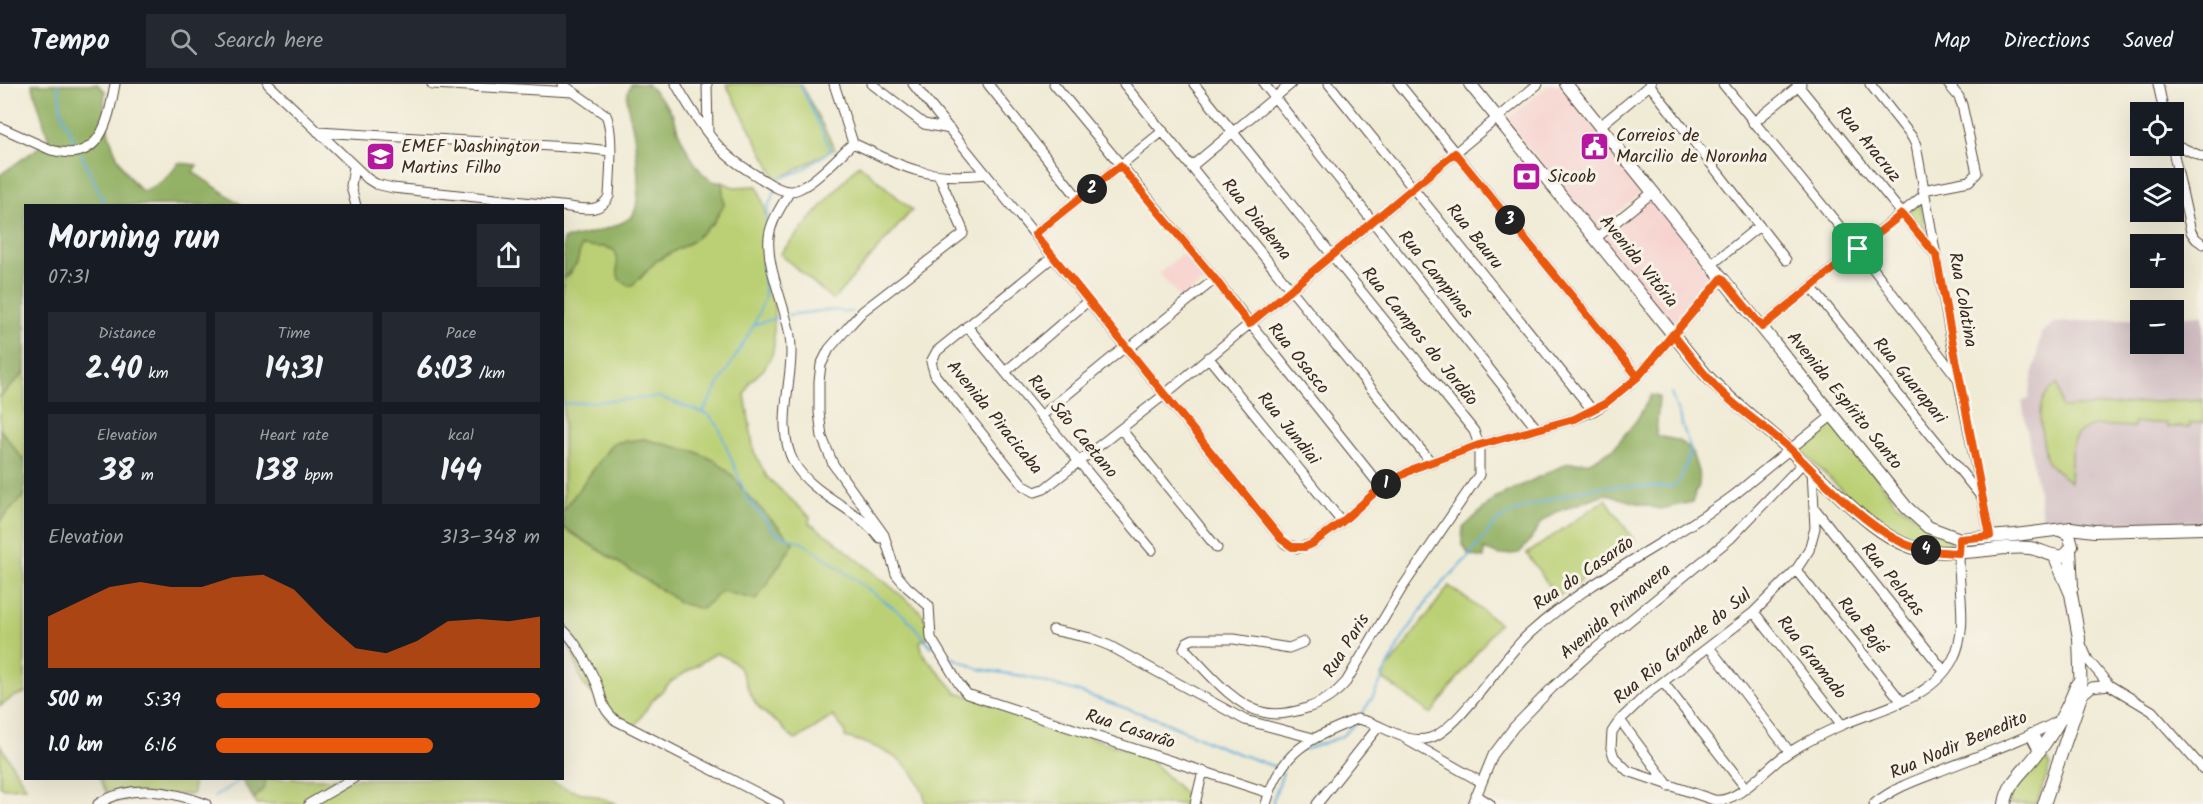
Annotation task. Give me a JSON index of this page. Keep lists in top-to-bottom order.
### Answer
{
  "streets": {
    "street": [
      "Rua Aracruz",
      "Rua Diadema",
      "Rua Bauru",
      "Avenida Vitória",
      "Rua Campinas",
      "Rua Colatina",
      "Rua Campos do Jordão",
      "Rua Osasco",
      "Rua Guarapari",
      "Avenida Espírito Santo",
      "Avenida Piracicaba",
      "Rua São Caetano",
      "Rua Jundiai",
      "Rua do Casarão",
      "Rua Pelotas",
      "Avenida Primavera",
      "Rua Bajé",
      "Rua Paris",
      "Rua Rio Grande do Sul",
      "Rua Gramado",
      "Rua Casarão",
      "Rua Nodir Benedito"
    ]
  },
  "crossings": [
    ["Rua Aracruz", "Rua Colatina"],
    ["Rua Diadema", "Avenida Piracicaba"],
    ["Rua Bauru", "Avenida Piracicaba"],
    ["Avenida Vitória", "Avenida Espírito Santo"],
    ["Avenida Vitória", "Avenida Piracicaba"],
    ["Avenida Vitória", "Rua do Casarão"],
    ["Avenida Vitória", "Avenida Primavera"],
    ["Avenida Vitória", "Rua Rio Grande do Sul"],
    ["Rua Campinas", "Avenida Piracicaba"],
    ["Rua Colatina", "Rua Guarapari"],
    ["Rua Colatina", "Avenida Espírito Santo"],
    ["Rua Campos do Jordão", "Avenida Piracicaba"],
    ["Rua Campos do Jordão", "Rua Paris"],
    ["Rua Osasco", "Avenida Piracicaba"],
    ["Avenida Piracicaba", "Rua São Caetano"],
    ["Avenida Piracicaba", "Rua Jundiai"],
    ["Rua do Casarão", "Rua Casarão"],
    ["Rua Pelotas", "Rua Rio Grande do Sul"],
    ["Avenida Primavera", "Rua Rio Grande do Sul"],
    ["Rua Bajé", "Rua Rio Grande do Sul"],
    ["Rua Rio Grande do Sul", "Rua Gramado"]
  ],
  "places": {
    "public building": ["Correios de Marcilio de Noronha"],
    "school or university": ["EMEF Washington Martins Filho"],
    "bank": ["Sicoob"]
  },
  "page": {
    "header": "Tempo",
    "search": "Search here",
    "nav": ["Map", "Directions", "Saved"],
    "map_buttons": ["+", "−"],
    "pins": [
      "2",
      "3",
      "1",
      "4"
    ],
    "heading": ["Morning run", "07:31"],
    "stats": [
      ["Distance", "2.40 km"],
      ["Time", "14:31"],
      ["Pace", "6:03 /km"],
      ["Elevation", "38 m"],
      ["Heart rate", "138 bpm"],
      ["kcal", "144"]
    ],
    "chart": ["Elevation", "313–348 m"],
    "list": [
      {
        "name": "500 m",
        "note": "5:39"
      },
      {
        "name": "1.0 km",
        "note": "6:16"
      }
    ]
  }
}
